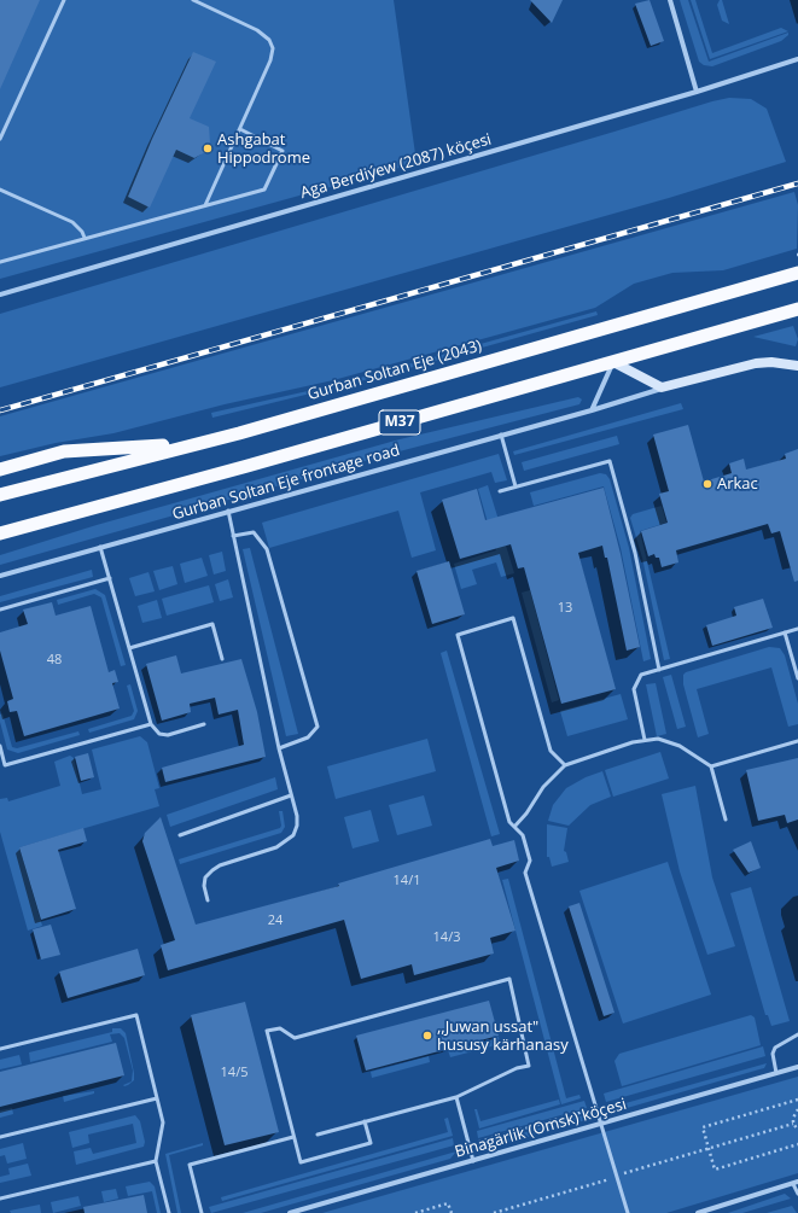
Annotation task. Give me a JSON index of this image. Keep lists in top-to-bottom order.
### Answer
{
  "streets": {
    "highway": ["Gurban Soltan Eje (2043)", "M37"],
    "street": ["Aga Berdiýew (2087) köçesi", "Gurban Soltan Eje frontage road", "Binagärlik (Omsk) köçesi"]
  },
  "places": ["Ashgabat Hippodrome", "Arkac", ",,Juwan ussat\" hususy kärhanasy"],
  "house_numbers": [
    "13",
    "48",
    "14/1",
    "24",
    "14/3",
    "14/5"
  ]
}
